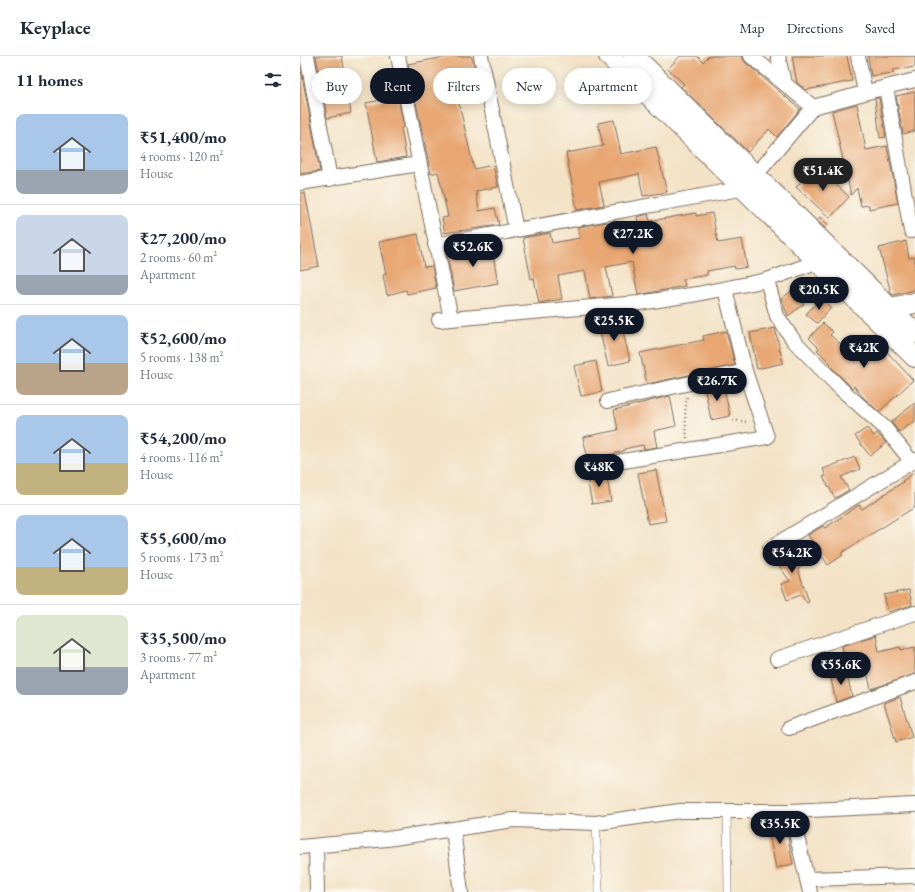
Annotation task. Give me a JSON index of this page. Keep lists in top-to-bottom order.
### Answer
{
  "page": {
    "header": "Keyplace",
    "nav": ["Map", "Directions", "Saved"],
    "heading": "11 homes",
    "chip": [
      "Buy",
      "Rent",
      "Filters",
      "New",
      "Apartment"
    ],
    "list": [
      {
        "name": "₹51,400/mo",
        "note": "4 rooms · 120 m² · House"
      },
      {
        "name": "₹27,200/mo",
        "note": "2 rooms · 60 m² · Apartment"
      },
      {
        "name": "₹52,600/mo",
        "note": "5 rooms · 138 m² · House"
      },
      {
        "name": "₹54,200/mo",
        "note": "4 rooms · 116 m² · House"
      },
      {
        "name": "₹55,600/mo",
        "note": "5 rooms · 173 m² · House"
      },
      {
        "name": "₹35,500/mo",
        "note": "3 rooms · 77 m² · Apartment"
      }
    ],
    "price": [
      "₹51.4K",
      "₹27.2K",
      "₹52.6K",
      "₹20.5K",
      "₹25.5K",
      "₹42K",
      "₹26.7K",
      "₹48K",
      "₹54.2K",
      "₹55.6K",
      "₹35.5K"
    ]
  }
}
